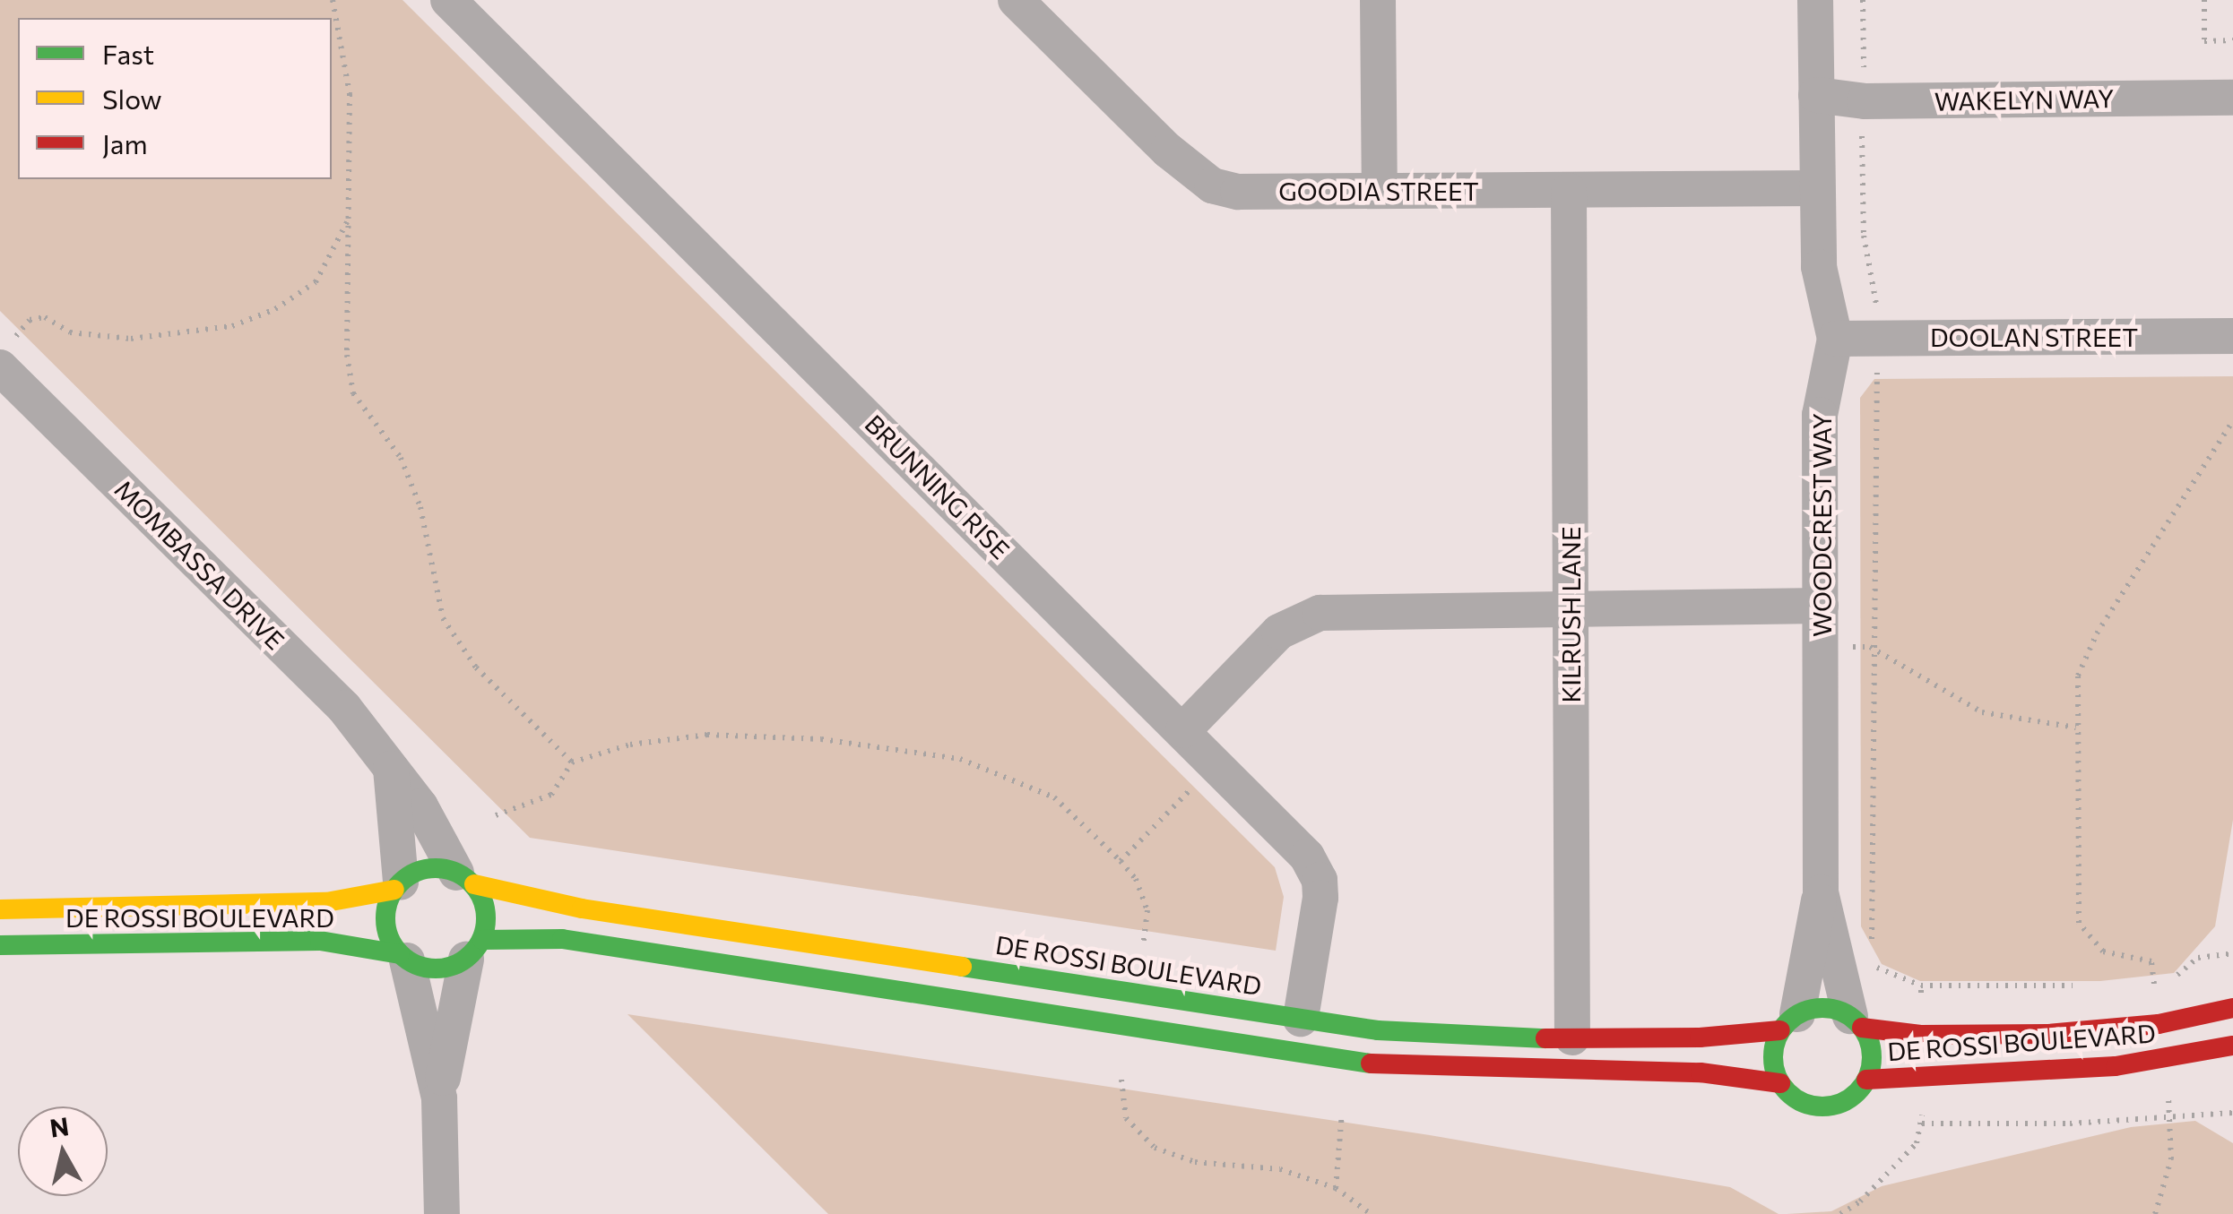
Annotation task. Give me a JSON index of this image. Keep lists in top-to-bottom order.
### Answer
{
  "streets": {
    "street": [
      "WAKELYN WAY",
      "GOODIA STREET",
      "DOOLAN STREET",
      "BRUNNING RISE",
      "WOODCREST WAY",
      "MOMBASSA DRIVE",
      "KILRUSH LANE",
      "DE ROSSI BOULEVARD"
    ]
  },
  "crossings": [
    ["WAKELYN WAY", "WOODCREST WAY"],
    ["GOODIA STREET", "WOODCREST WAY"],
    ["GOODIA STREET", "KILRUSH LANE"],
    ["DOOLAN STREET", "WOODCREST WAY"],
    ["BRUNNING RISE", "DE ROSSI BOULEVARD"],
    ["WOODCREST WAY", "DE ROSSI BOULEVARD"],
    ["MOMBASSA DRIVE", "DE ROSSI BOULEVARD"],
    ["KILRUSH LANE", "DE ROSSI BOULEVARD"]
  ],
  "legend": ["Fast", "Slow", "Jam"],
  "north": "top"
}
